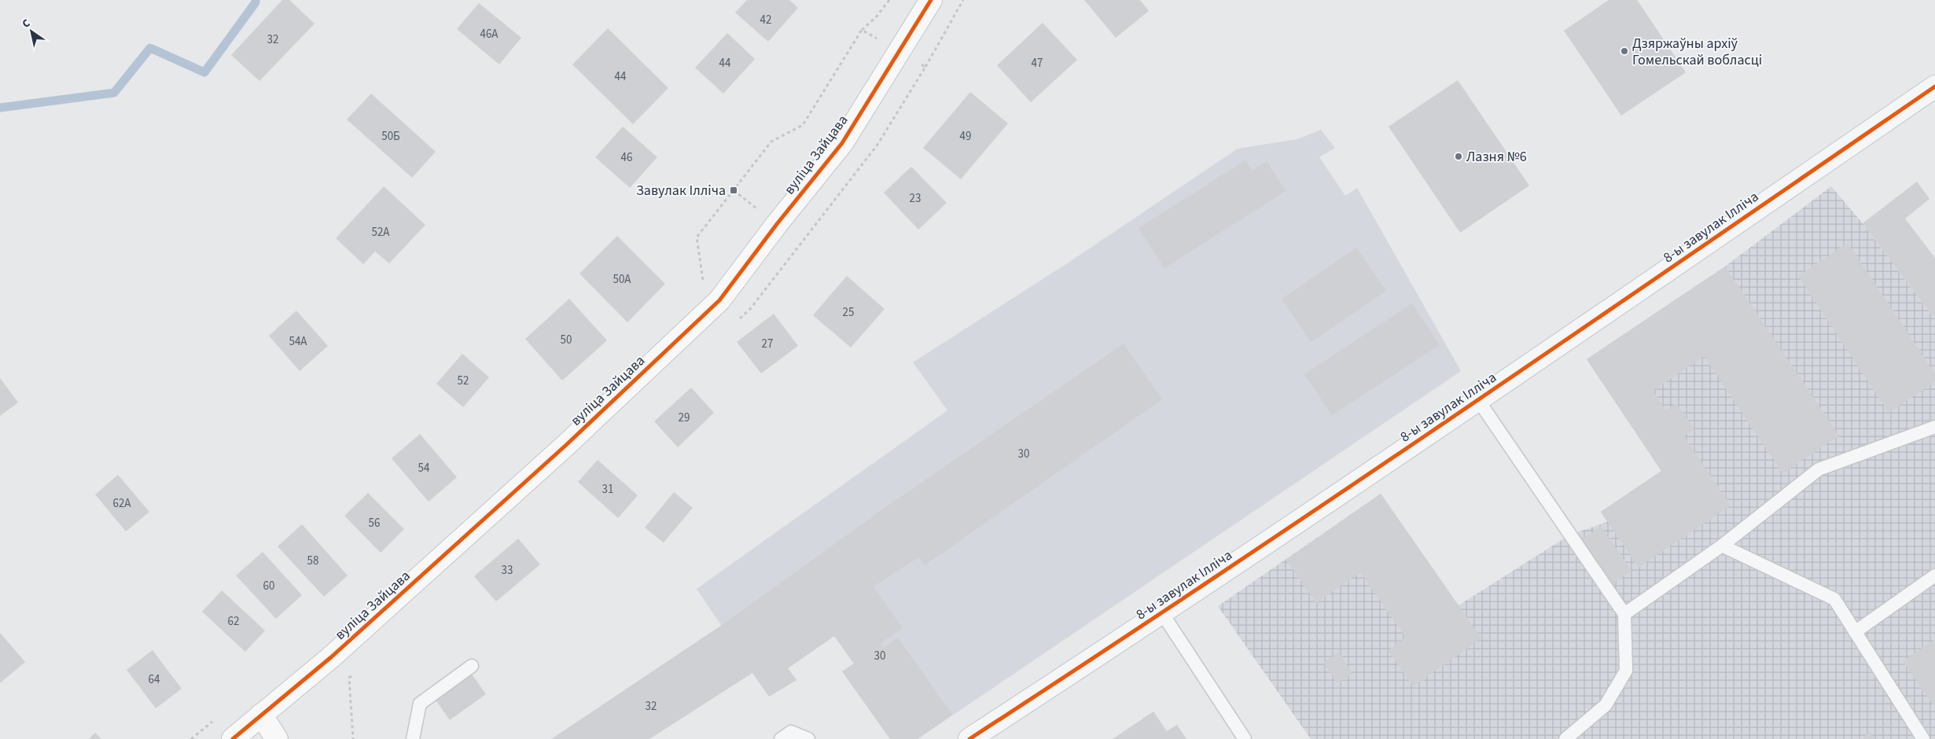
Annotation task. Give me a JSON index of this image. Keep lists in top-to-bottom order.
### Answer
{
  "streets": {
    "street": ["вуліца Зайцава", "8-ы завулак Ілліча"]
  },
  "places": {
    "other": ["Дзяржаўны архіў Гомельскай вобласці", "Лазня №6"],
    "transit": ["Завулак Ілліча"]
  },
  "house_numbers": [
    "42",
    "46А",
    "32",
    "44",
    "47",
    "44",
    "50Б",
    "49",
    "46",
    "23",
    "52А",
    "50А",
    "25",
    "50",
    "54А",
    "27",
    "52",
    "29",
    "30",
    "54",
    "31",
    "62А",
    "56",
    "58",
    "33",
    "60",
    "62",
    "30",
    "64",
    "32"
  ],
  "north": "top left"
}
